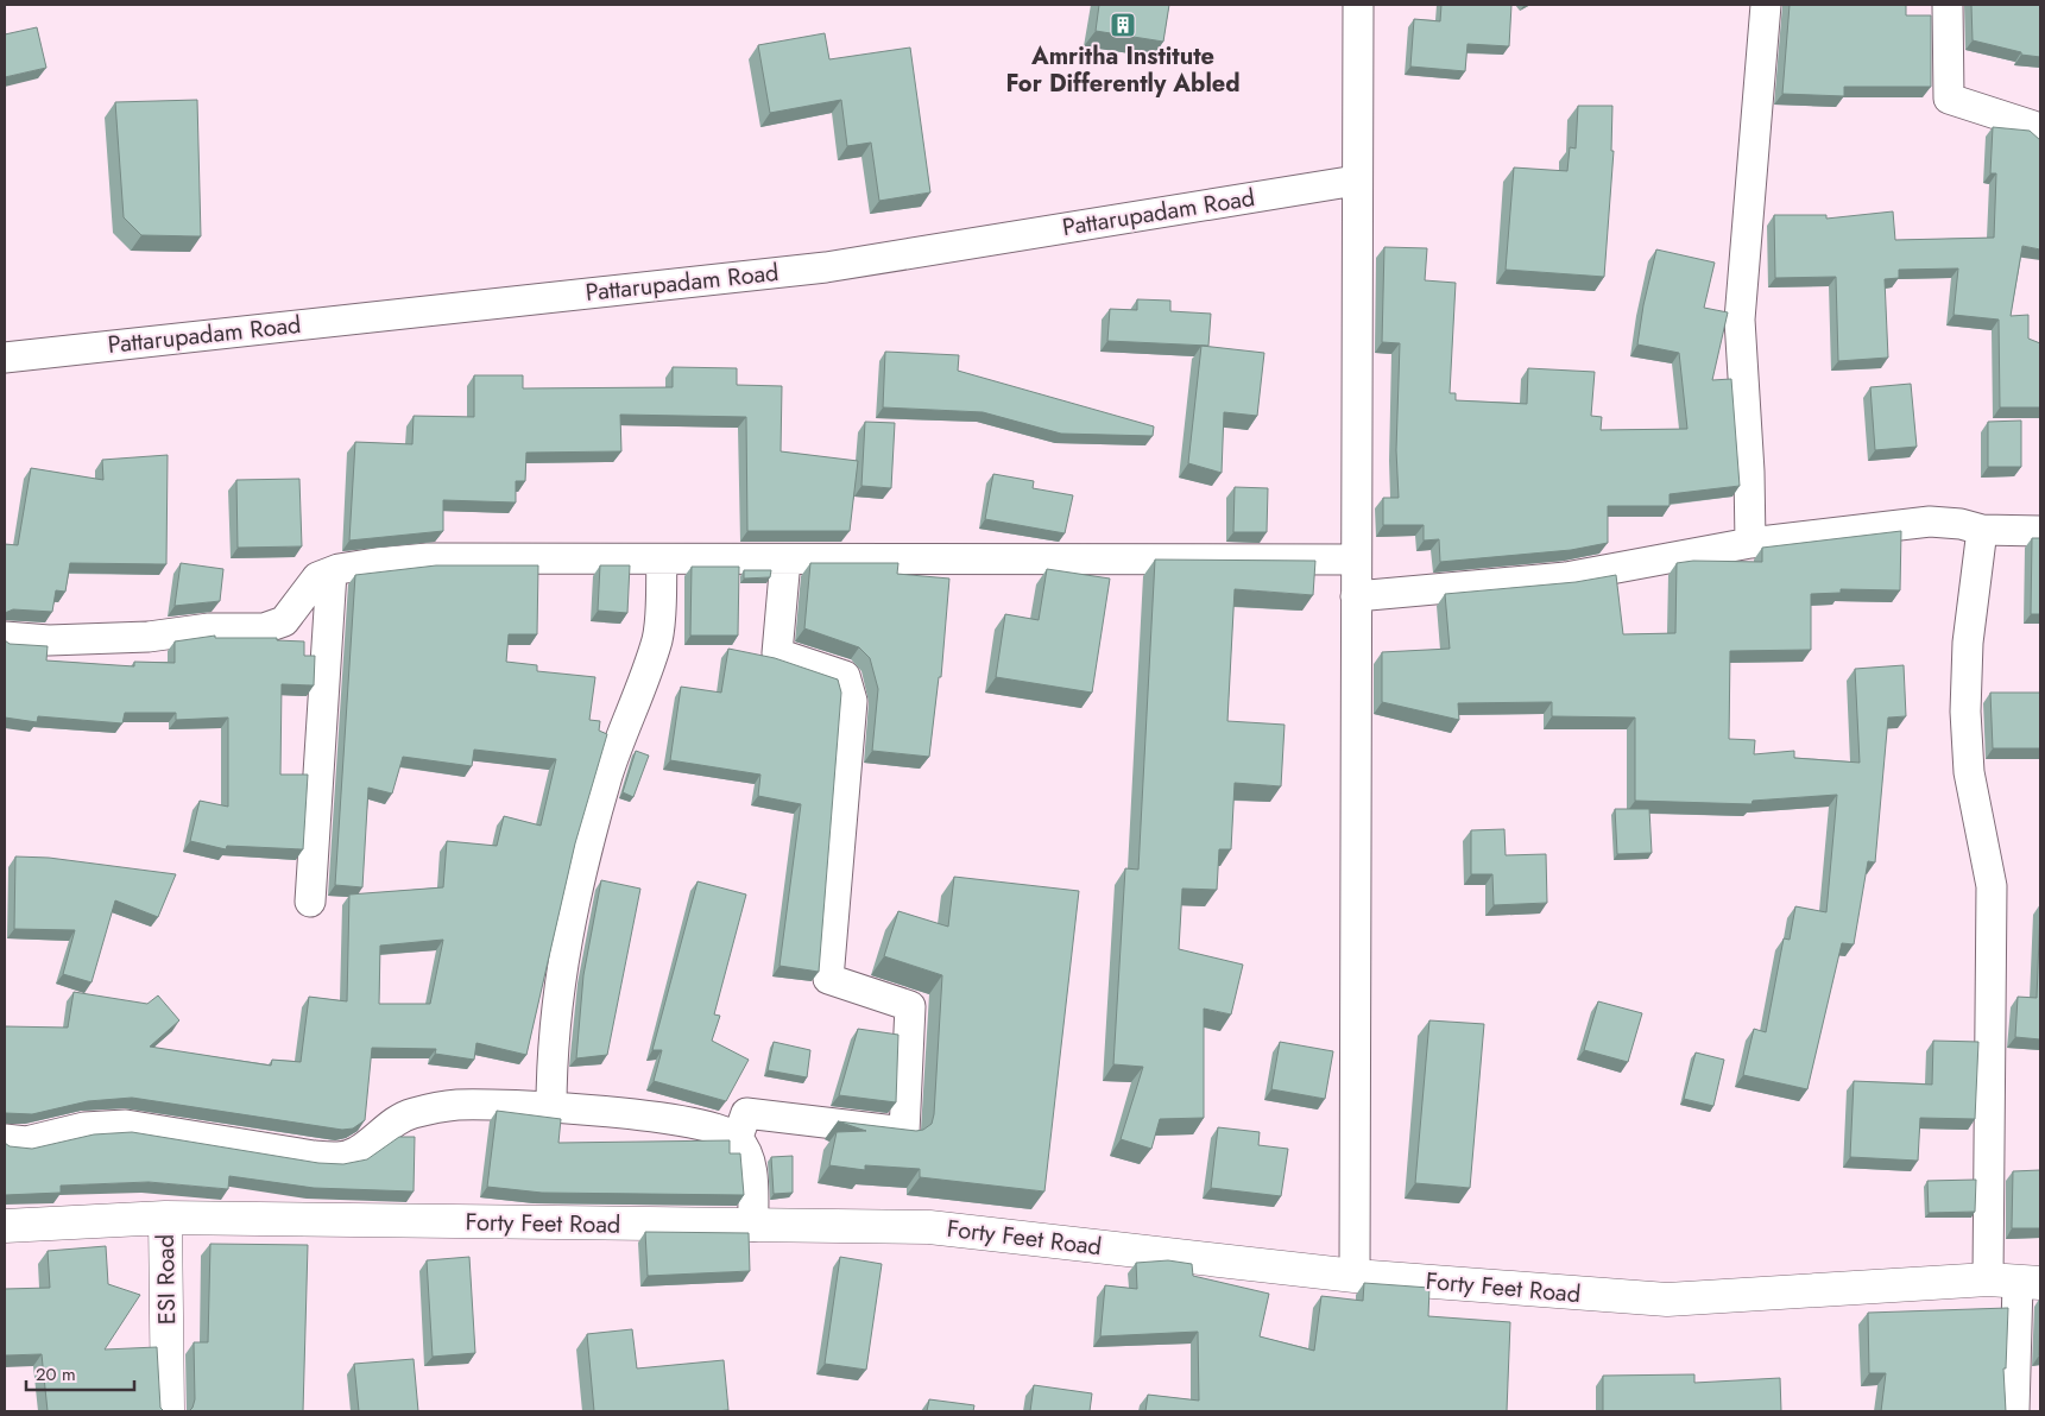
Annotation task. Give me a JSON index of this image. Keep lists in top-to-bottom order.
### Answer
{
  "streets": {
    "main road": ["Forty Feet Road", "ESI Road"],
    "street": ["Pattarupadam Road"]
  },
  "crossings": [
    ["Forty Feet Road", "ESI Road"]
  ],
  "places": {
    "building": ["Amritha Institute For Differently Abled"]
  },
  "scale_bar": "20 m"
}
